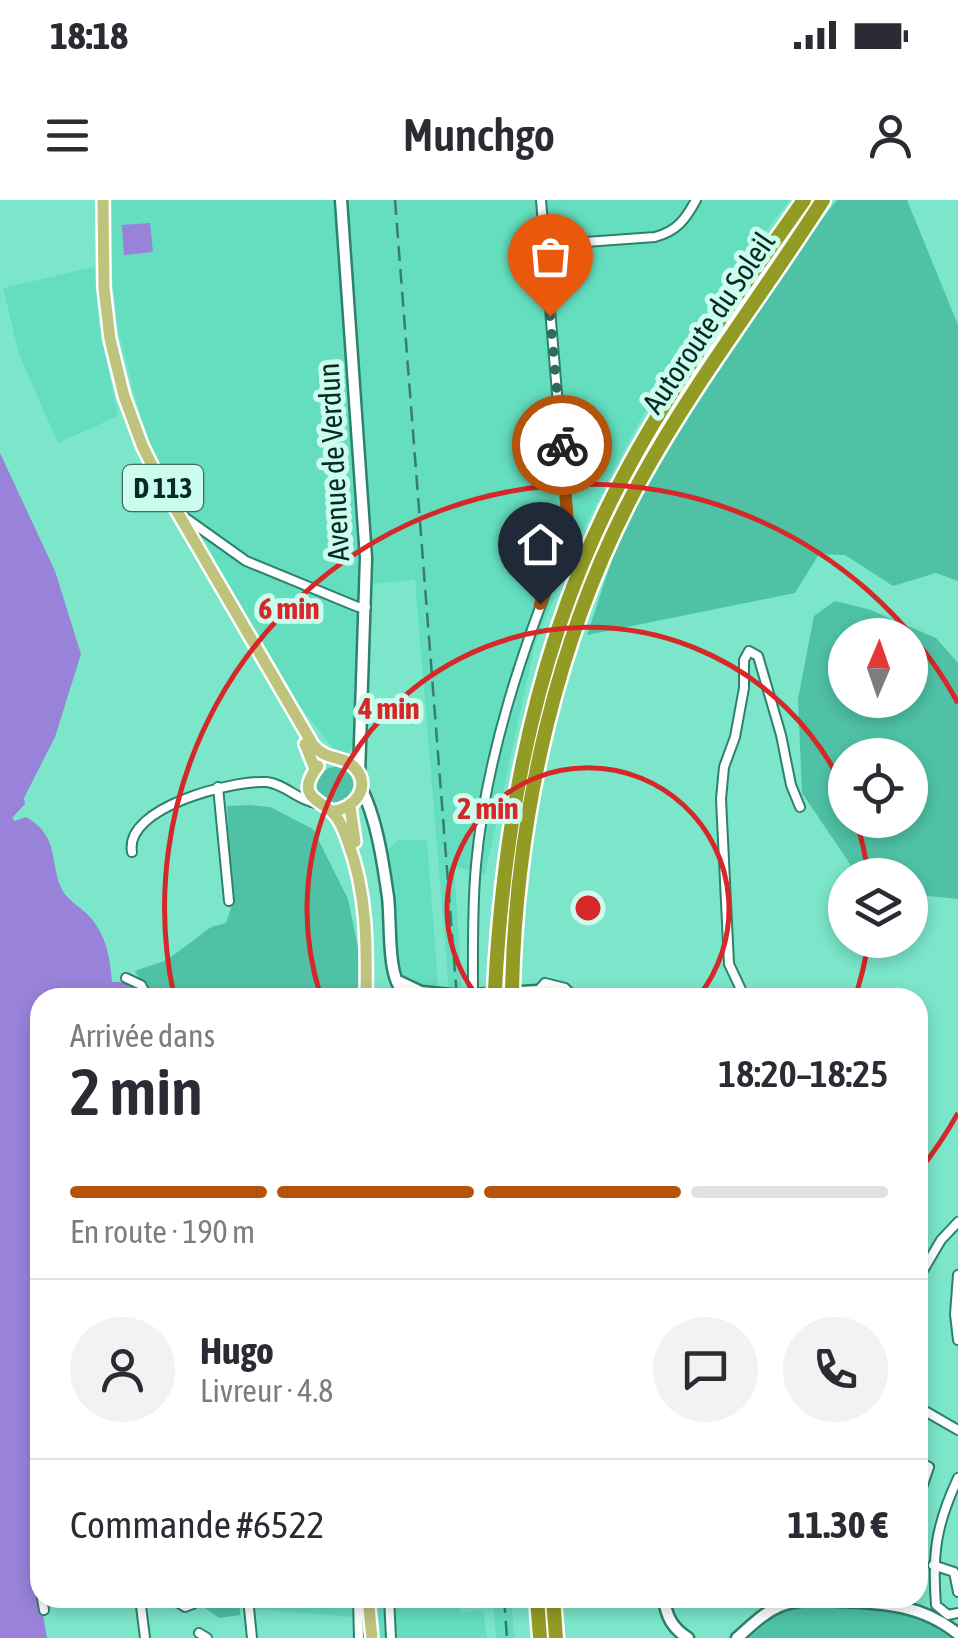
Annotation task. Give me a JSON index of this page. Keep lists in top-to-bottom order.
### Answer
{
  "streets": {
    "highway": ["Autoroute du Soleil"],
    "main road": ["Avenue de Verdun", "D 113"]
  },
  "north": "top",
  "page": {
    "status": "18:18",
    "header": "Munchgo",
    "heading": ["2 min", "Arrivée dans", "18:20–18:25"],
    "panel": [
      "Hugo",
      "Livreur · 4.8",
      "Commande #6522",
      "11.30 €"
    ],
    "bar": "En route · 190 m"
  },
  "rings": ["6 min", "4 min", "2 min"]
}
